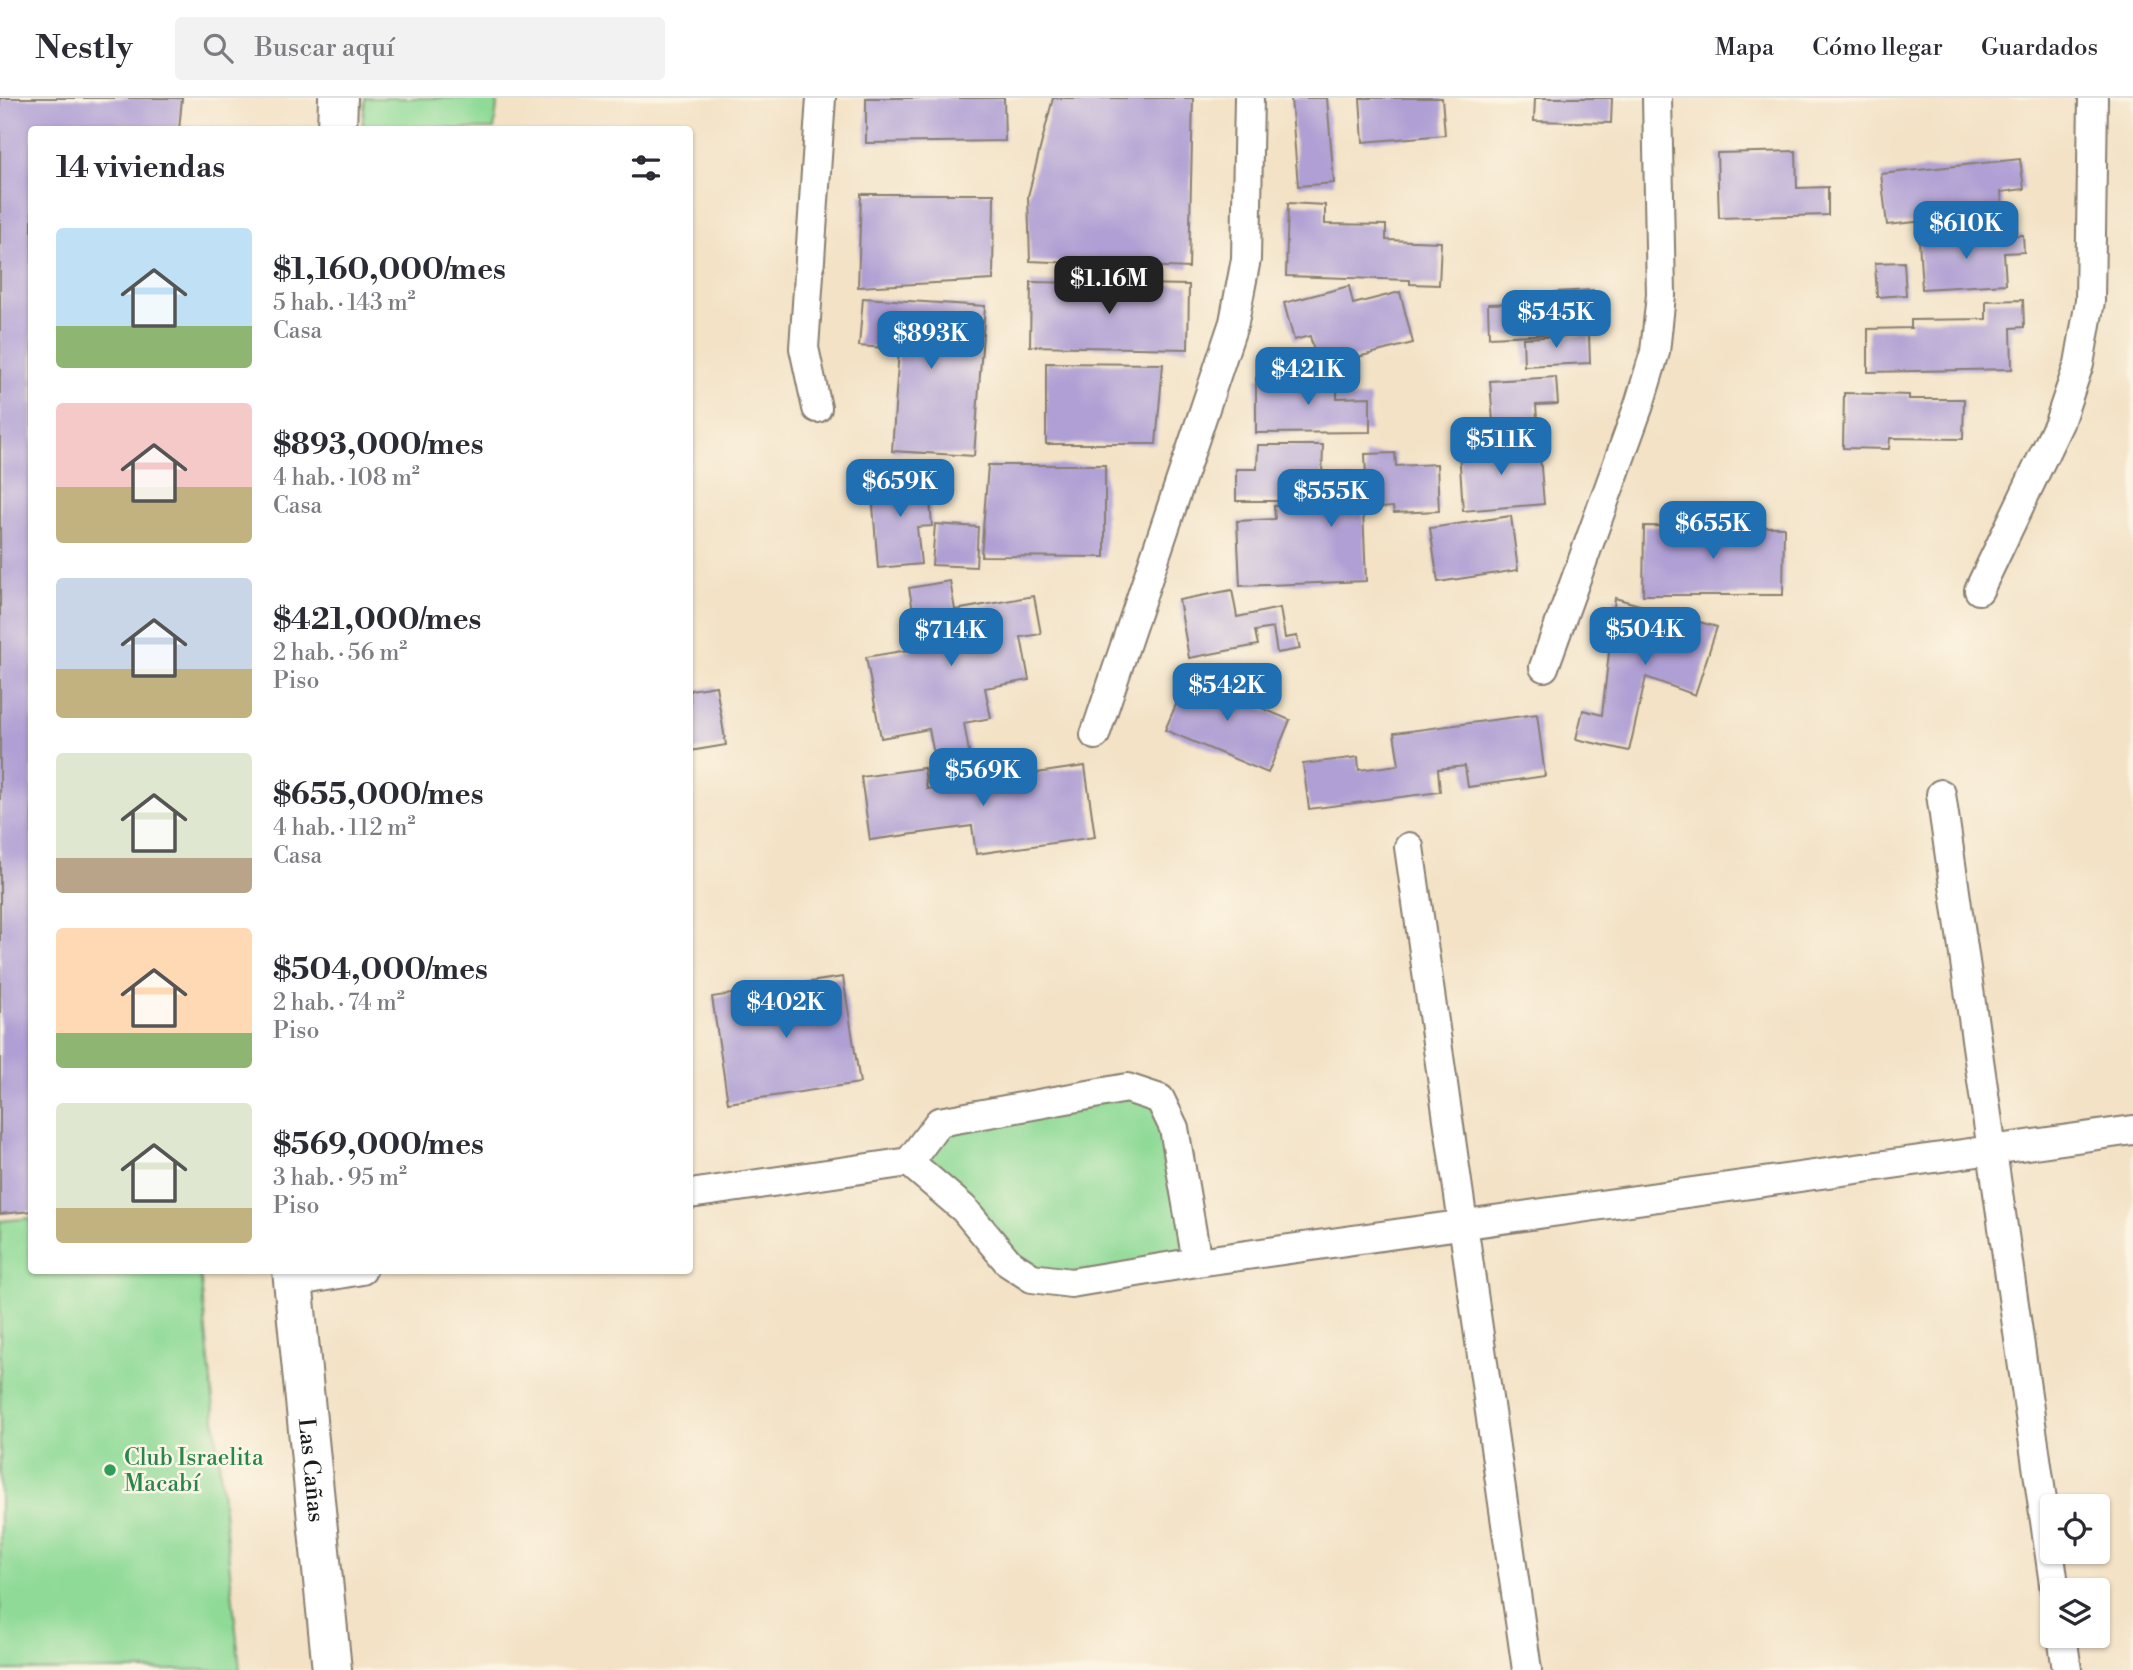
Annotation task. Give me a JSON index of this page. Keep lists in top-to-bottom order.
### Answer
{
  "streets": {
    "main road": ["Las Cañas"]
  },
  "places": ["Club Israelita Macabí"],
  "page": {
    "header": "Nestly",
    "search": "Buscar aquí",
    "nav": ["Mapa", "Cómo llegar", "Guardados"],
    "heading": "14 viviendas",
    "price": [
      "$610K",
      "$1.16M",
      "$545K",
      "$893K",
      "$421K",
      "$511K",
      "$659K",
      "$555K",
      "$655K",
      "$504K",
      "$714K",
      "$542K",
      "$569K",
      "$402K"
    ],
    "list": [
      {
        "name": "$1,160,000/mes",
        "note": "5 hab. · 143 m² · Casa"
      },
      {
        "name": "$893,000/mes",
        "note": "4 hab. · 108 m² · Casa"
      },
      {
        "name": "$421,000/mes",
        "note": "2 hab. · 56 m² · Piso"
      },
      {
        "name": "$655,000/mes",
        "note": "4 hab. · 112 m² · Casa"
      },
      {
        "name": "$504,000/mes",
        "note": "2 hab. · 74 m² · Piso"
      },
      {
        "name": "$569,000/mes",
        "note": "3 hab. · 95 m² · Piso"
      }
    ]
  }
}
